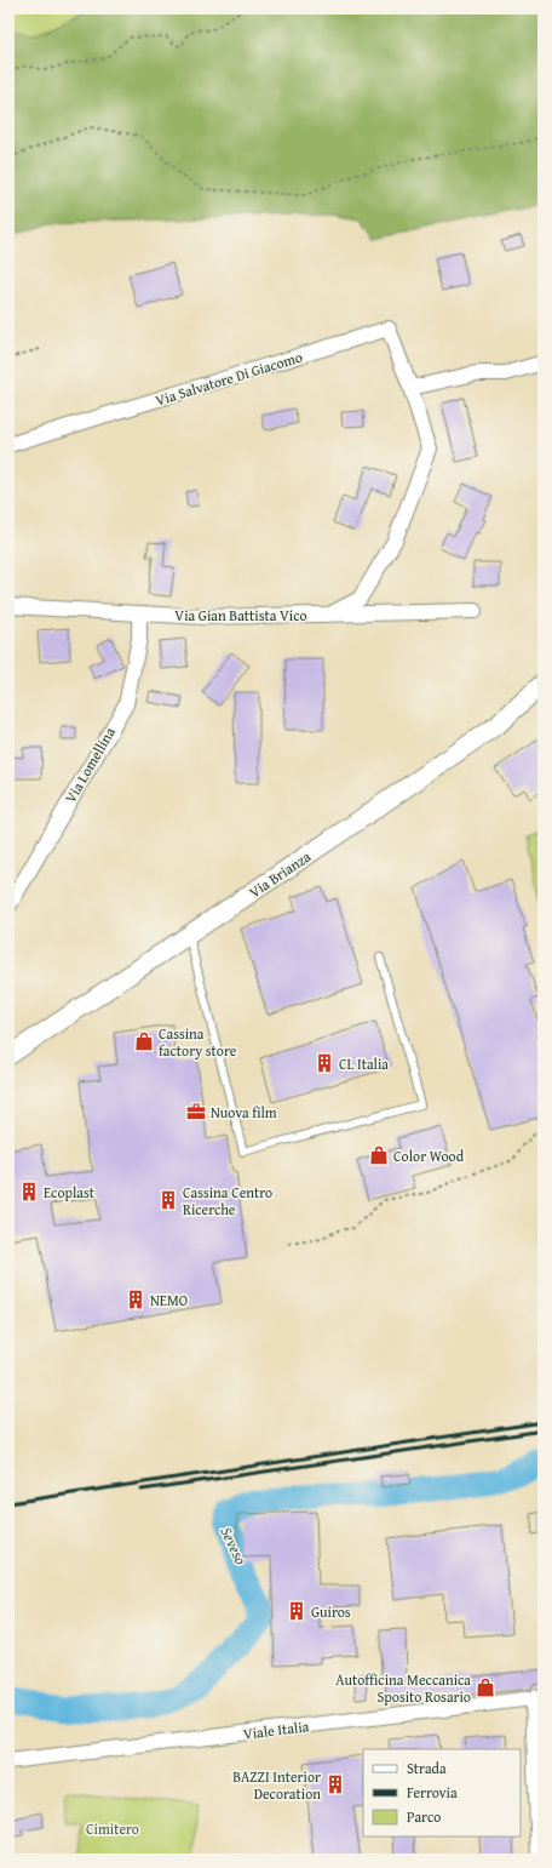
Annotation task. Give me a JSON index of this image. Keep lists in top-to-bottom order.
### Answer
{
  "streets": {
    "street": [
      "Via Salvatore Di Giacomo",
      "Via Gian Battista Vico",
      "Via Lomellina",
      "Via Brianza",
      "Viale Italia"
    ]
  },
  "crossings": [
    ["Via Salvatore Di Giacomo", "Via Gian Battista Vico"],
    ["Via Gian Battista Vico", "Via Lomellina"]
  ],
  "water": ["Seveso"],
  "parks": ["Cimitero"],
  "places": {
    "shop": ["Cassina factory store", "Color Wood", "Autofficina Meccanica Sposito Rosario"],
    "building": [
      "CL Italia",
      "Ecoplast",
      "Cassina Centro Ricerche",
      "NEMO",
      "Guiros",
      "BAZZI Interior Decoration"
    ],
    "office": ["Nuova film"]
  },
  "legend": ["Strada", "Ferrovia", "Parco"]
}
